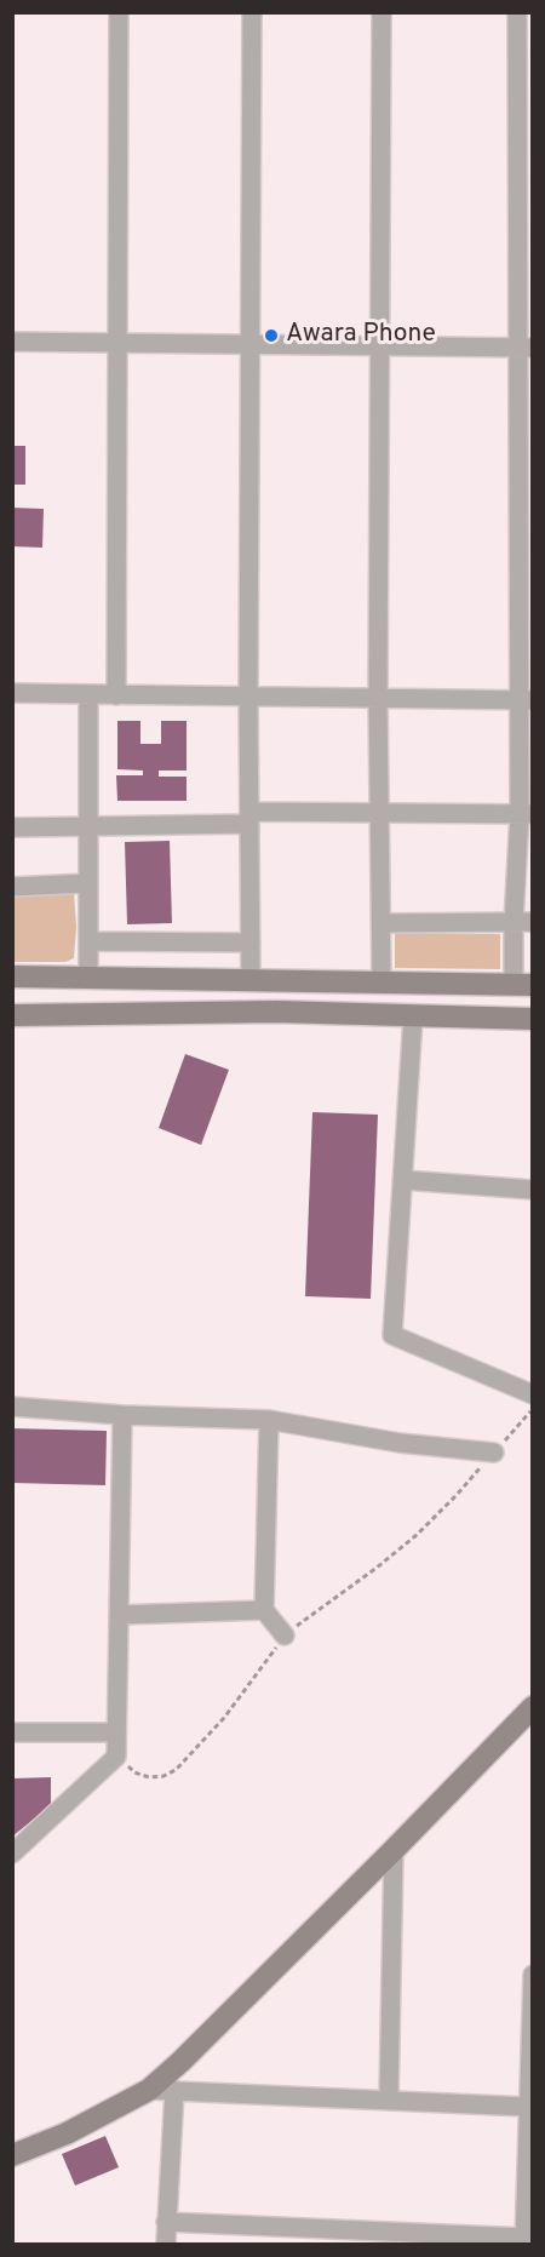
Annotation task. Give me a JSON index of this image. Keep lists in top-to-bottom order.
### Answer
{
  "places": ["Awara Phone"]
}
